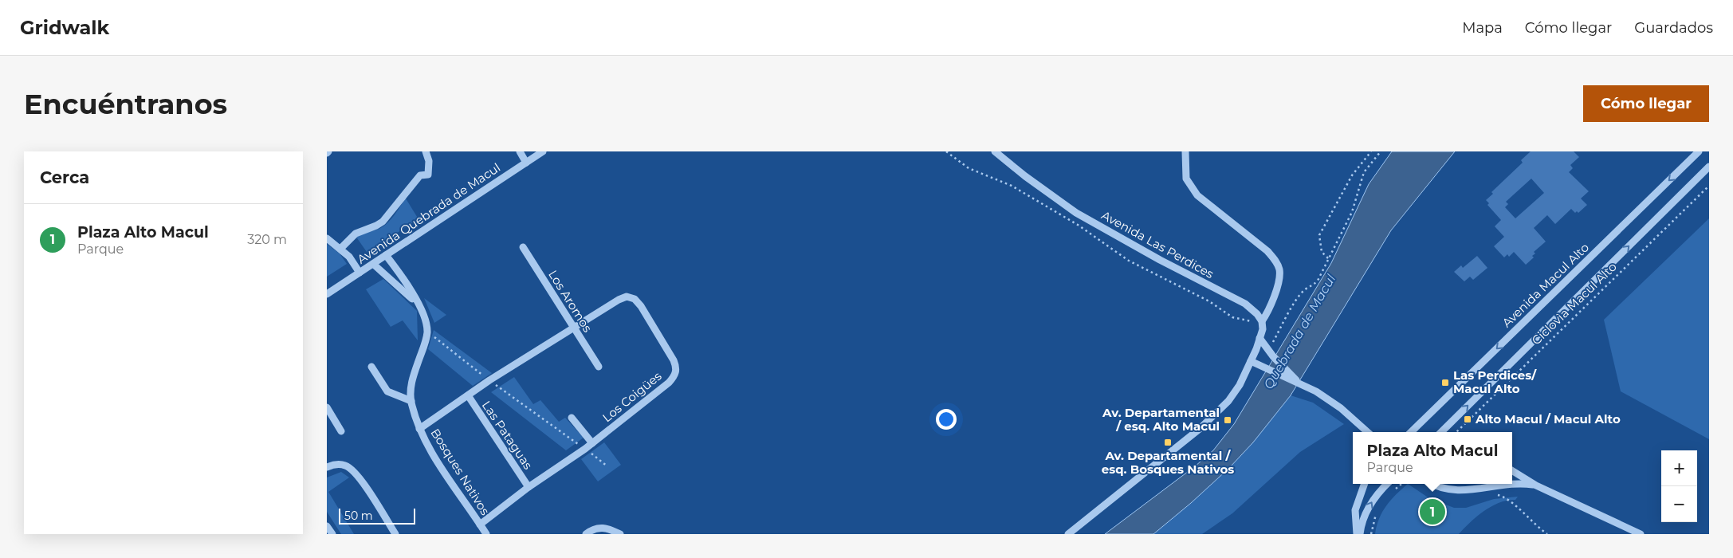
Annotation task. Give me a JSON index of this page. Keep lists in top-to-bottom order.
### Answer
{
  "streets": {
    "street": [
      "Avenida Quebrada de Macul",
      "Avenida Las Perdices",
      "Avenida Macul Alto",
      "Los Aromos",
      "Los Coigües",
      "Las Pataguas",
      "Bosques Nativos"
    ],
    "path": ["Ciclovìa Macul Alto"]
  },
  "crossings": [
    ["Los Aromos", "Los Coigües"],
    ["Los Coigües", "Las Pataguas"],
    ["Los Coigües", "Bosques Nativos"]
  ],
  "water": ["Quebrada de Macul"],
  "places": {
    "transit": [
      "Las Perdices/ Macul Alto",
      "Alto Macul / Macul Alto",
      "Av. Departamental / esq. Alto Macul",
      "Av. Departamental / esq. Bosques Nativos"
    ]
  },
  "scale_bar": "50 m",
  "page": {
    "header": "Gridwalk",
    "nav": ["Mapa", "Cómo llegar", "Guardados"],
    "buttons": "Cómo llegar",
    "title": "Encuéntranos",
    "heading": "Cerca",
    "list": [
      {
        "mark": "1",
        "name": "Plaza Alto Macul",
        "note": "Parque",
        "value": "320 m"
      }
    ],
    "popup": ["Plaza Alto Macul", "Parque"],
    "map_buttons": ["+", "−"],
    "pins": "1",
    "scale": "50 m"
  }
}
